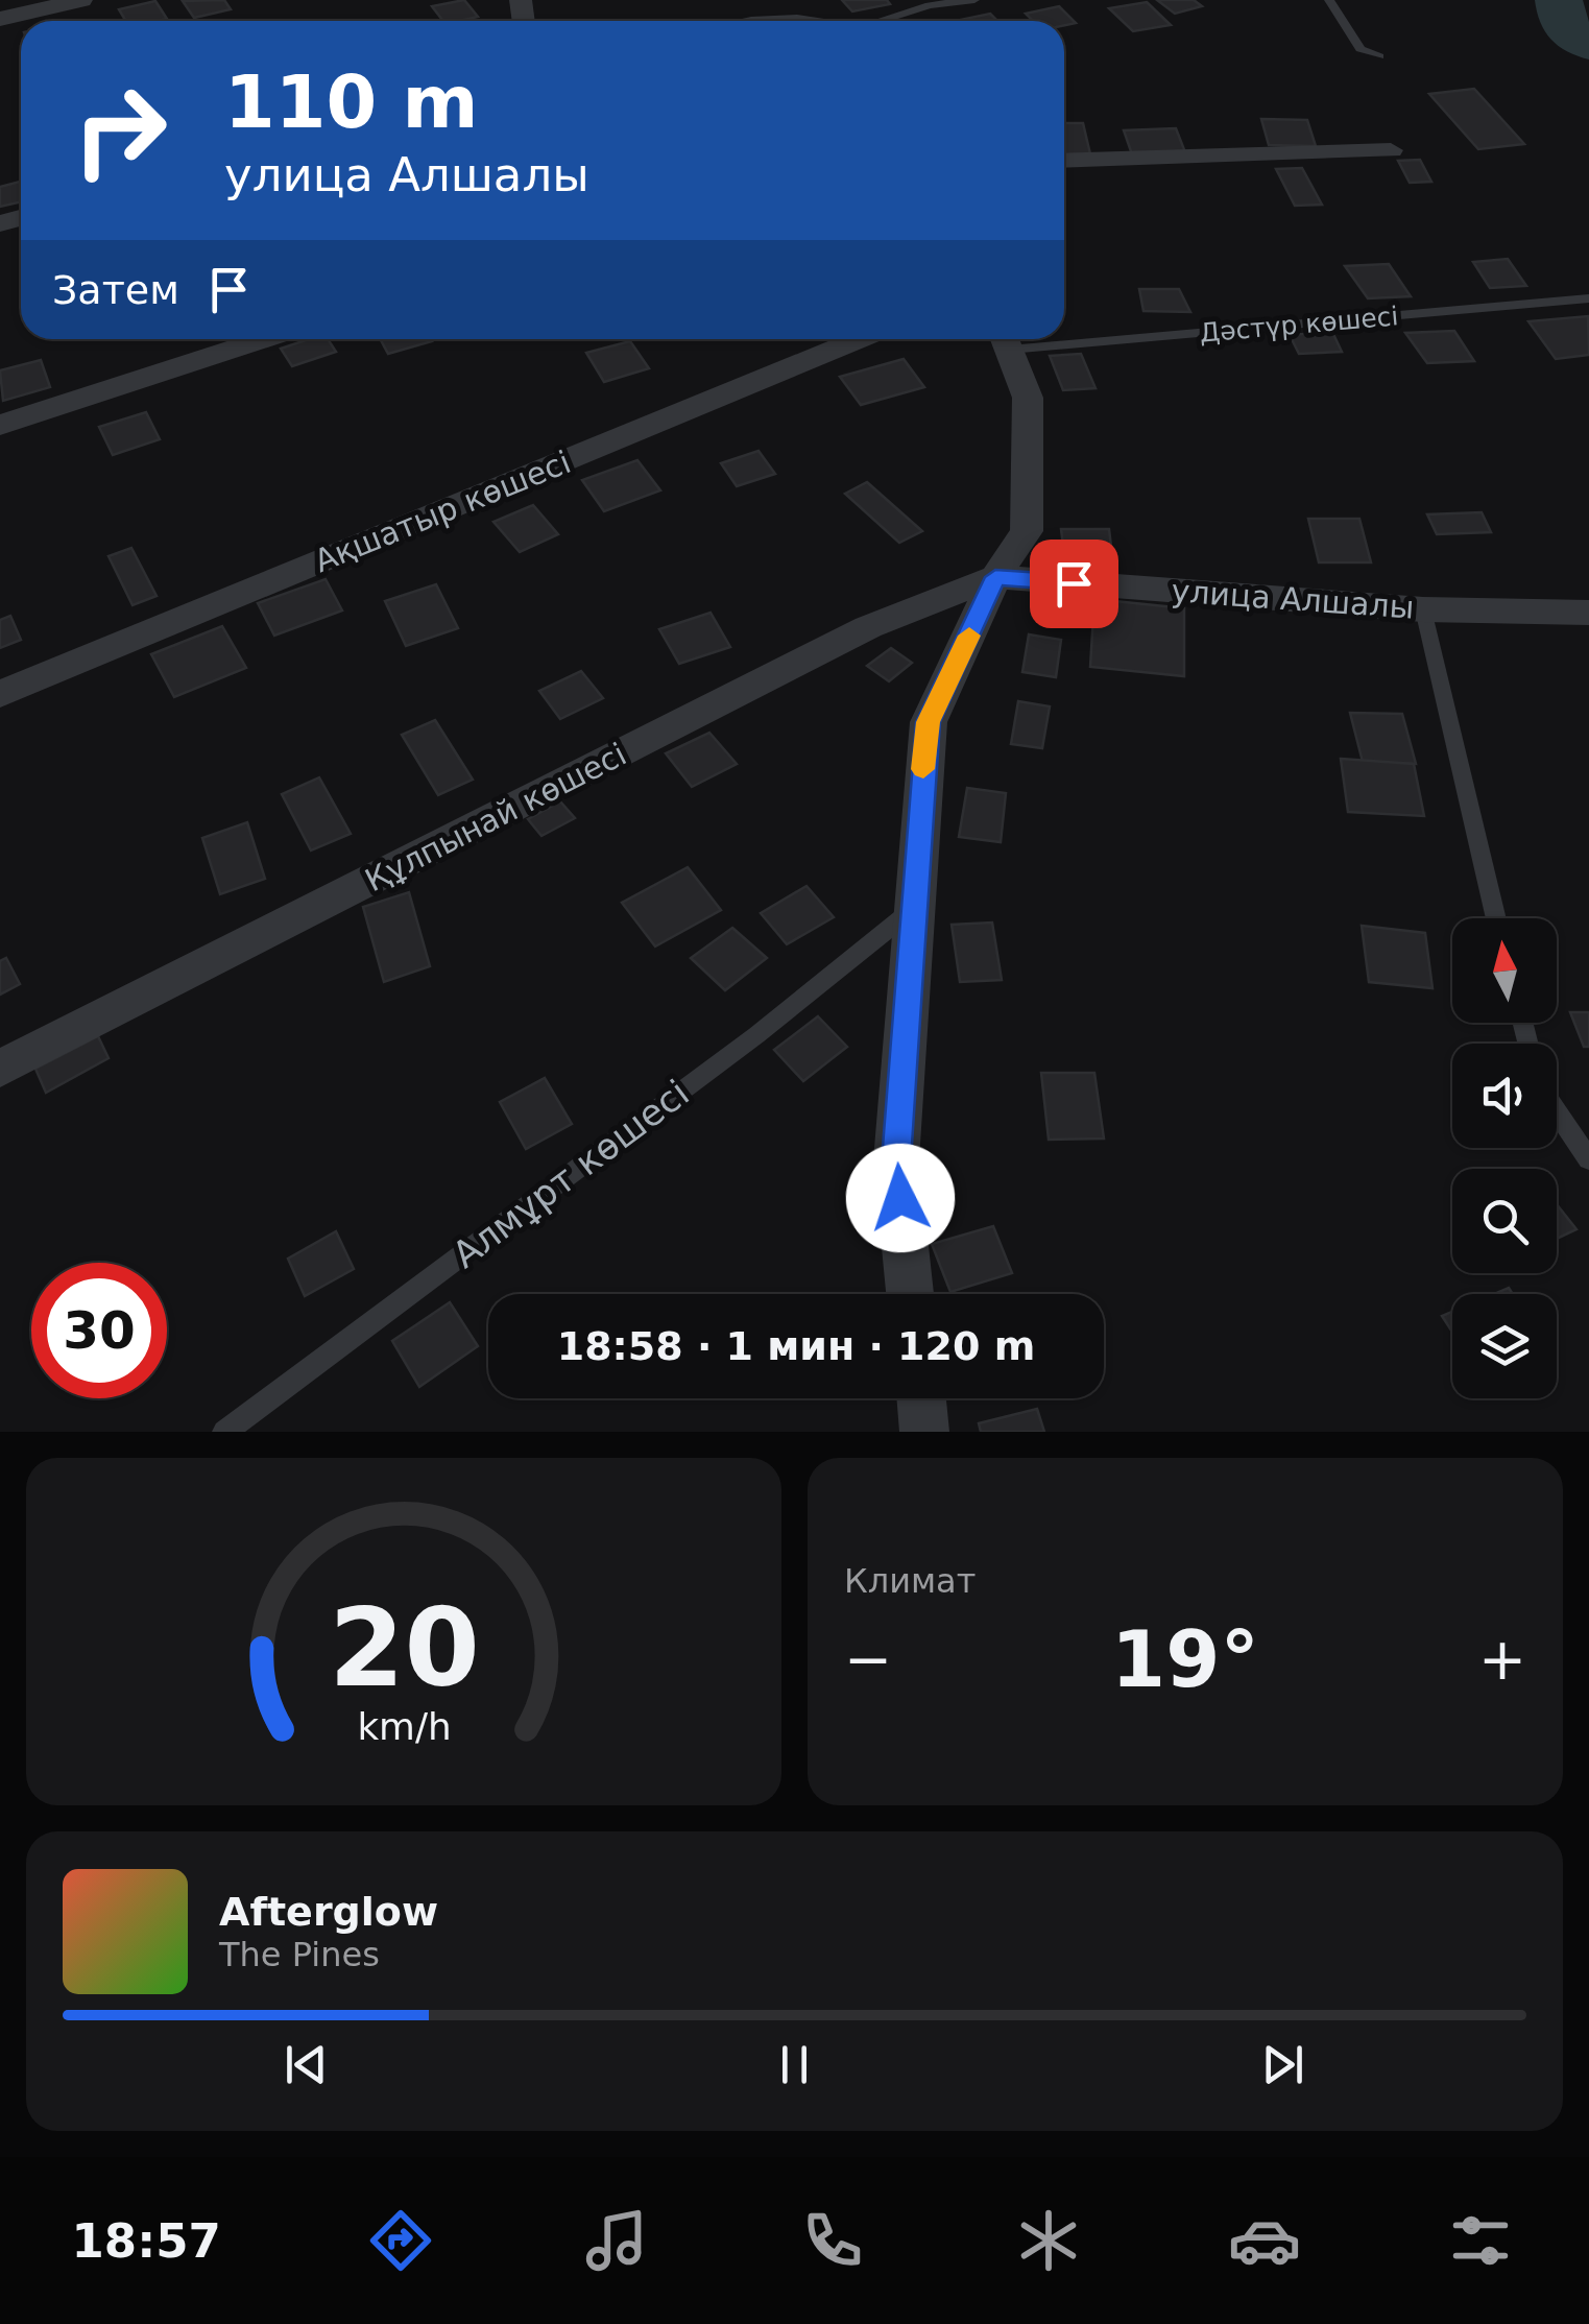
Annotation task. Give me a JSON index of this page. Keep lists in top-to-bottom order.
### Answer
{
  "streets": {
    "street": ["Ақшатыр көшесі", "улица Алшалы", "Құлпынай көшесі"],
    "lane": ["Дәстүр көшесі", "Алмұрт көшесі"]
  },
  "crossings": [
    ["улица Алшалы", "Құлпынай көшесі"]
  ],
  "north": "top",
  "page": {
    "turn": ["110 m", "улица Алшалы"],
    "then": "Затем",
    "limit": "30",
    "trip": "18:58 · 1 мин · 120 m",
    "tile": "Климат",
    "heat": ["−", "19°", "+"],
    "song": ["Afterglow", "The Pines"],
    "tabs": "18:57",
    "gauge": ["20", "km/h"]
  }
}
